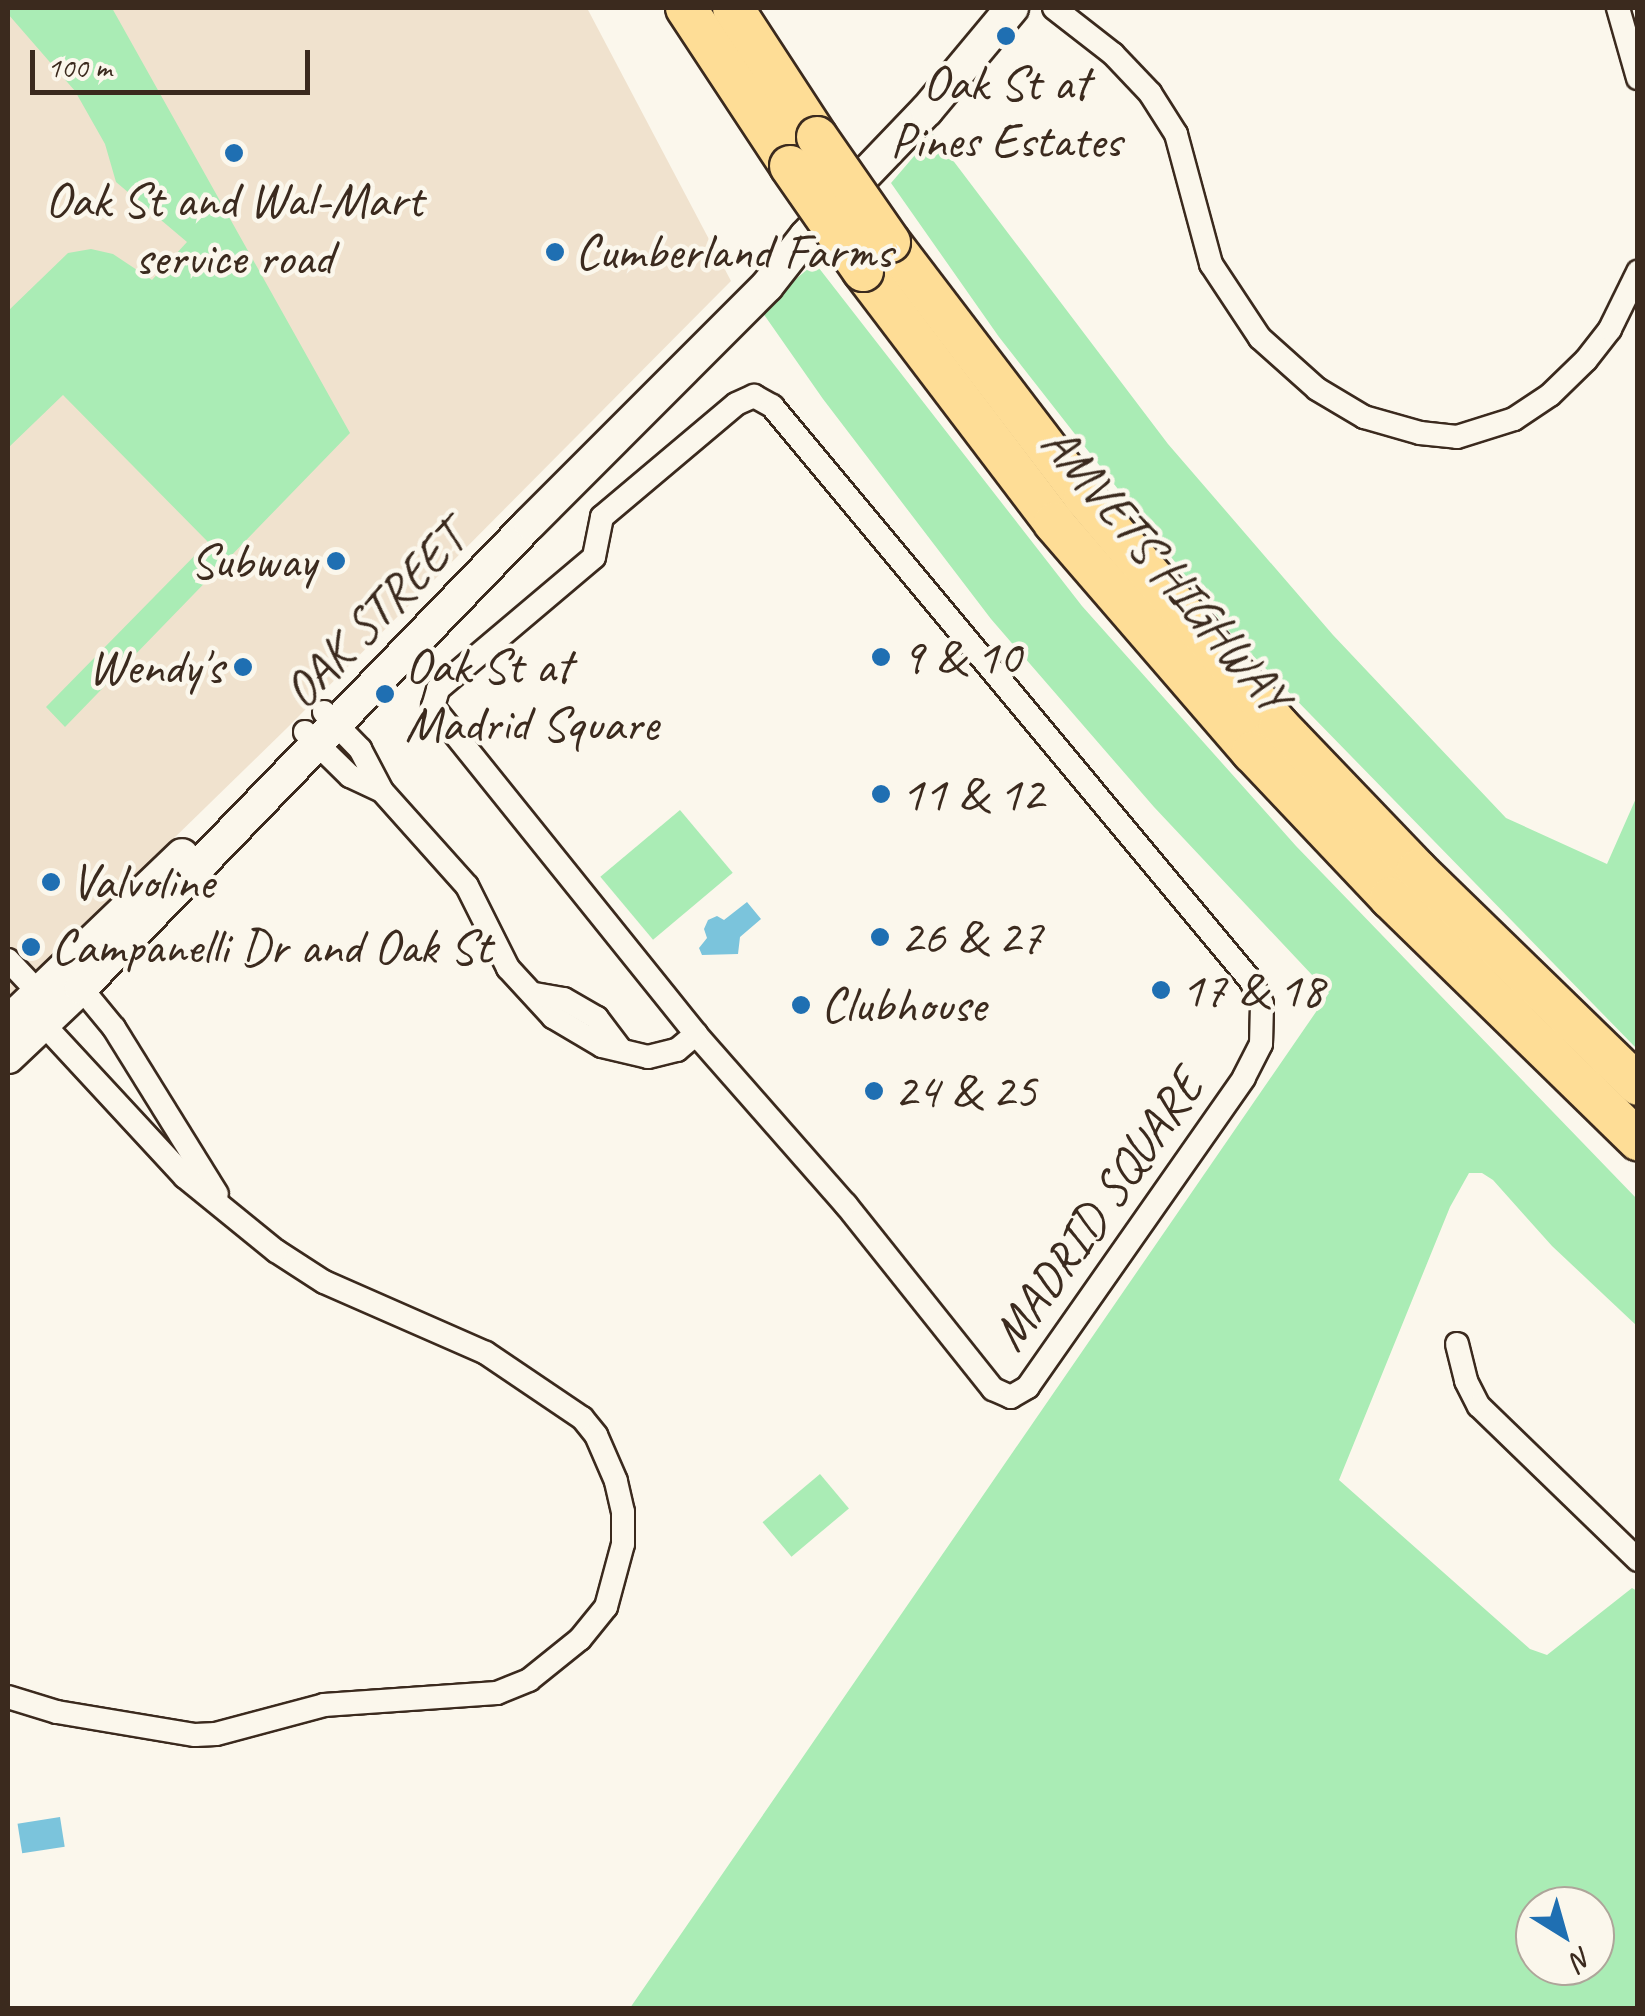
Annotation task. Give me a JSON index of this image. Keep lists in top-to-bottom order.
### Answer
{
  "streets": {
    "highway": ["AMVETS HIGHWAY"],
    "main road": ["OAK STREET"],
    "street": ["MADRID SQUARE"]
  },
  "places": [
    "Oak St at Pines Estates",
    "Oak St and Wal-Mart service road",
    "Cumberland Farms",
    "Subway",
    "9 & 10",
    "Wendy's",
    "Oak St at Madrid Square",
    "11 & 12",
    "Valvoline",
    "26 & 27",
    "Campanelli Dr and Oak St",
    "17 & 18",
    "Clubhouse",
    "24 & 25"
  ],
  "scale_bar": "100 m",
  "north": "bottom right"
}
